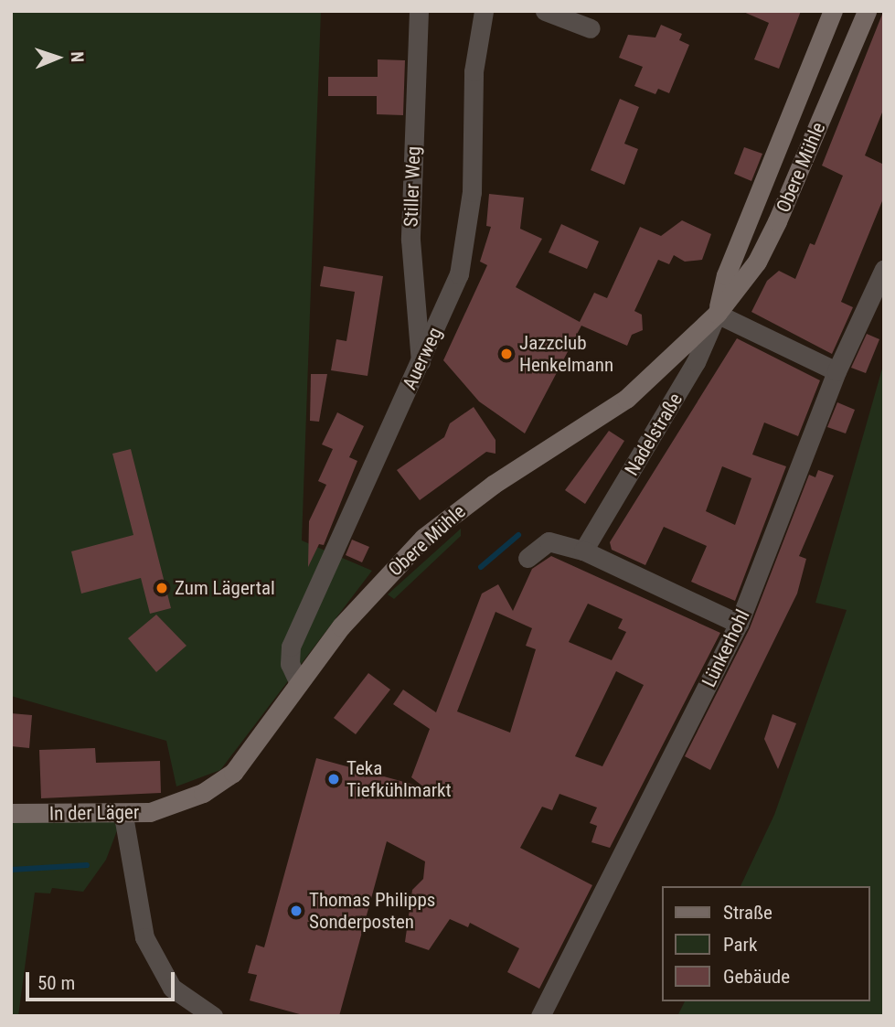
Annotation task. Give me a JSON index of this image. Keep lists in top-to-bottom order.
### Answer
{
  "streets": {
    "main road": ["Obere Mühle", "In der Läger"],
    "street": [
      "Stiller Weg",
      "Auerweg",
      "Nadelstraße",
      "Lünkerhohl"
    ]
  },
  "crossings": [
    ["Obere Mühle", "Auerweg"],
    ["Obere Mühle", "Nadelstraße"],
    ["Obere Mühle", "In der Läger"],
    ["Stiller Weg", "Auerweg"]
  ],
  "places": [
    "Jazzclub Henkelmann",
    "Zum Lägertal",
    "Teka Tiefkühlmarkt",
    "Thomas Philipps Sonderposten"
  ],
  "legend": ["Straße", "Park", "Gebäude"],
  "scale_bar": "50 m",
  "north": "right"
}
